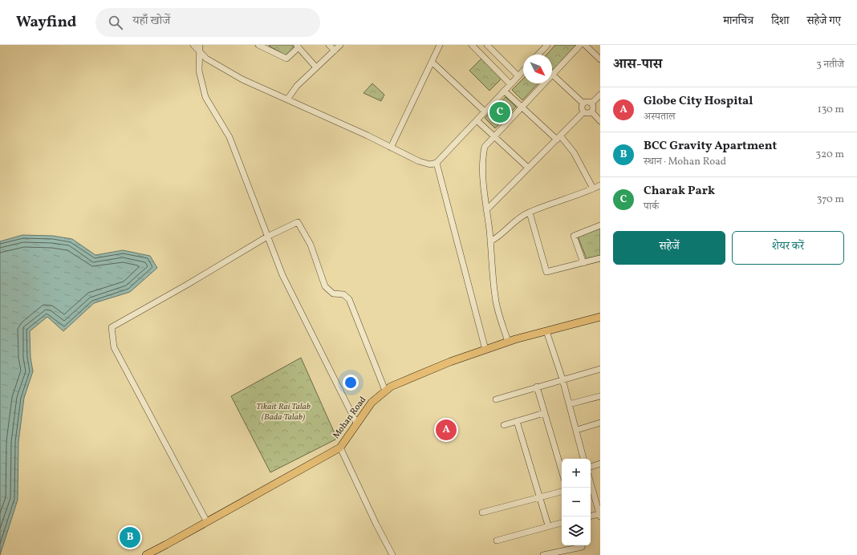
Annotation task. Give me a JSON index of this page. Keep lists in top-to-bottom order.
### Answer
{
  "streets": {
    "main road": ["Mohan Road"]
  },
  "parks": ["Tikait Rai Talab (Bada Talab)"],
  "north": "bottom right",
  "page": {
    "header": "Wayfind",
    "search": "यहाँ खोजें",
    "nav": ["मानचित्र", "दिशा", "सहेजे गए"],
    "heading": ["आस-पास", "3 नतीजे"],
    "list": [
      {
        "mark": "A",
        "name": "Globe City Hospital",
        "note": "अस्पताल",
        "value": "130 m"
      },
      {
        "mark": "B",
        "name": "BCC Gravity Apartment",
        "note": "स्थान · Mohan Road",
        "value": "320 m"
      },
      {
        "mark": "C",
        "name": "Charak Park",
        "note": "पार्क",
        "value": "370 m"
      }
    ],
    "pins": ["C", "A", "B"],
    "buttons": ["सहेजें", "शेयर करें"],
    "map_buttons": ["+", "−"]
  }
}
